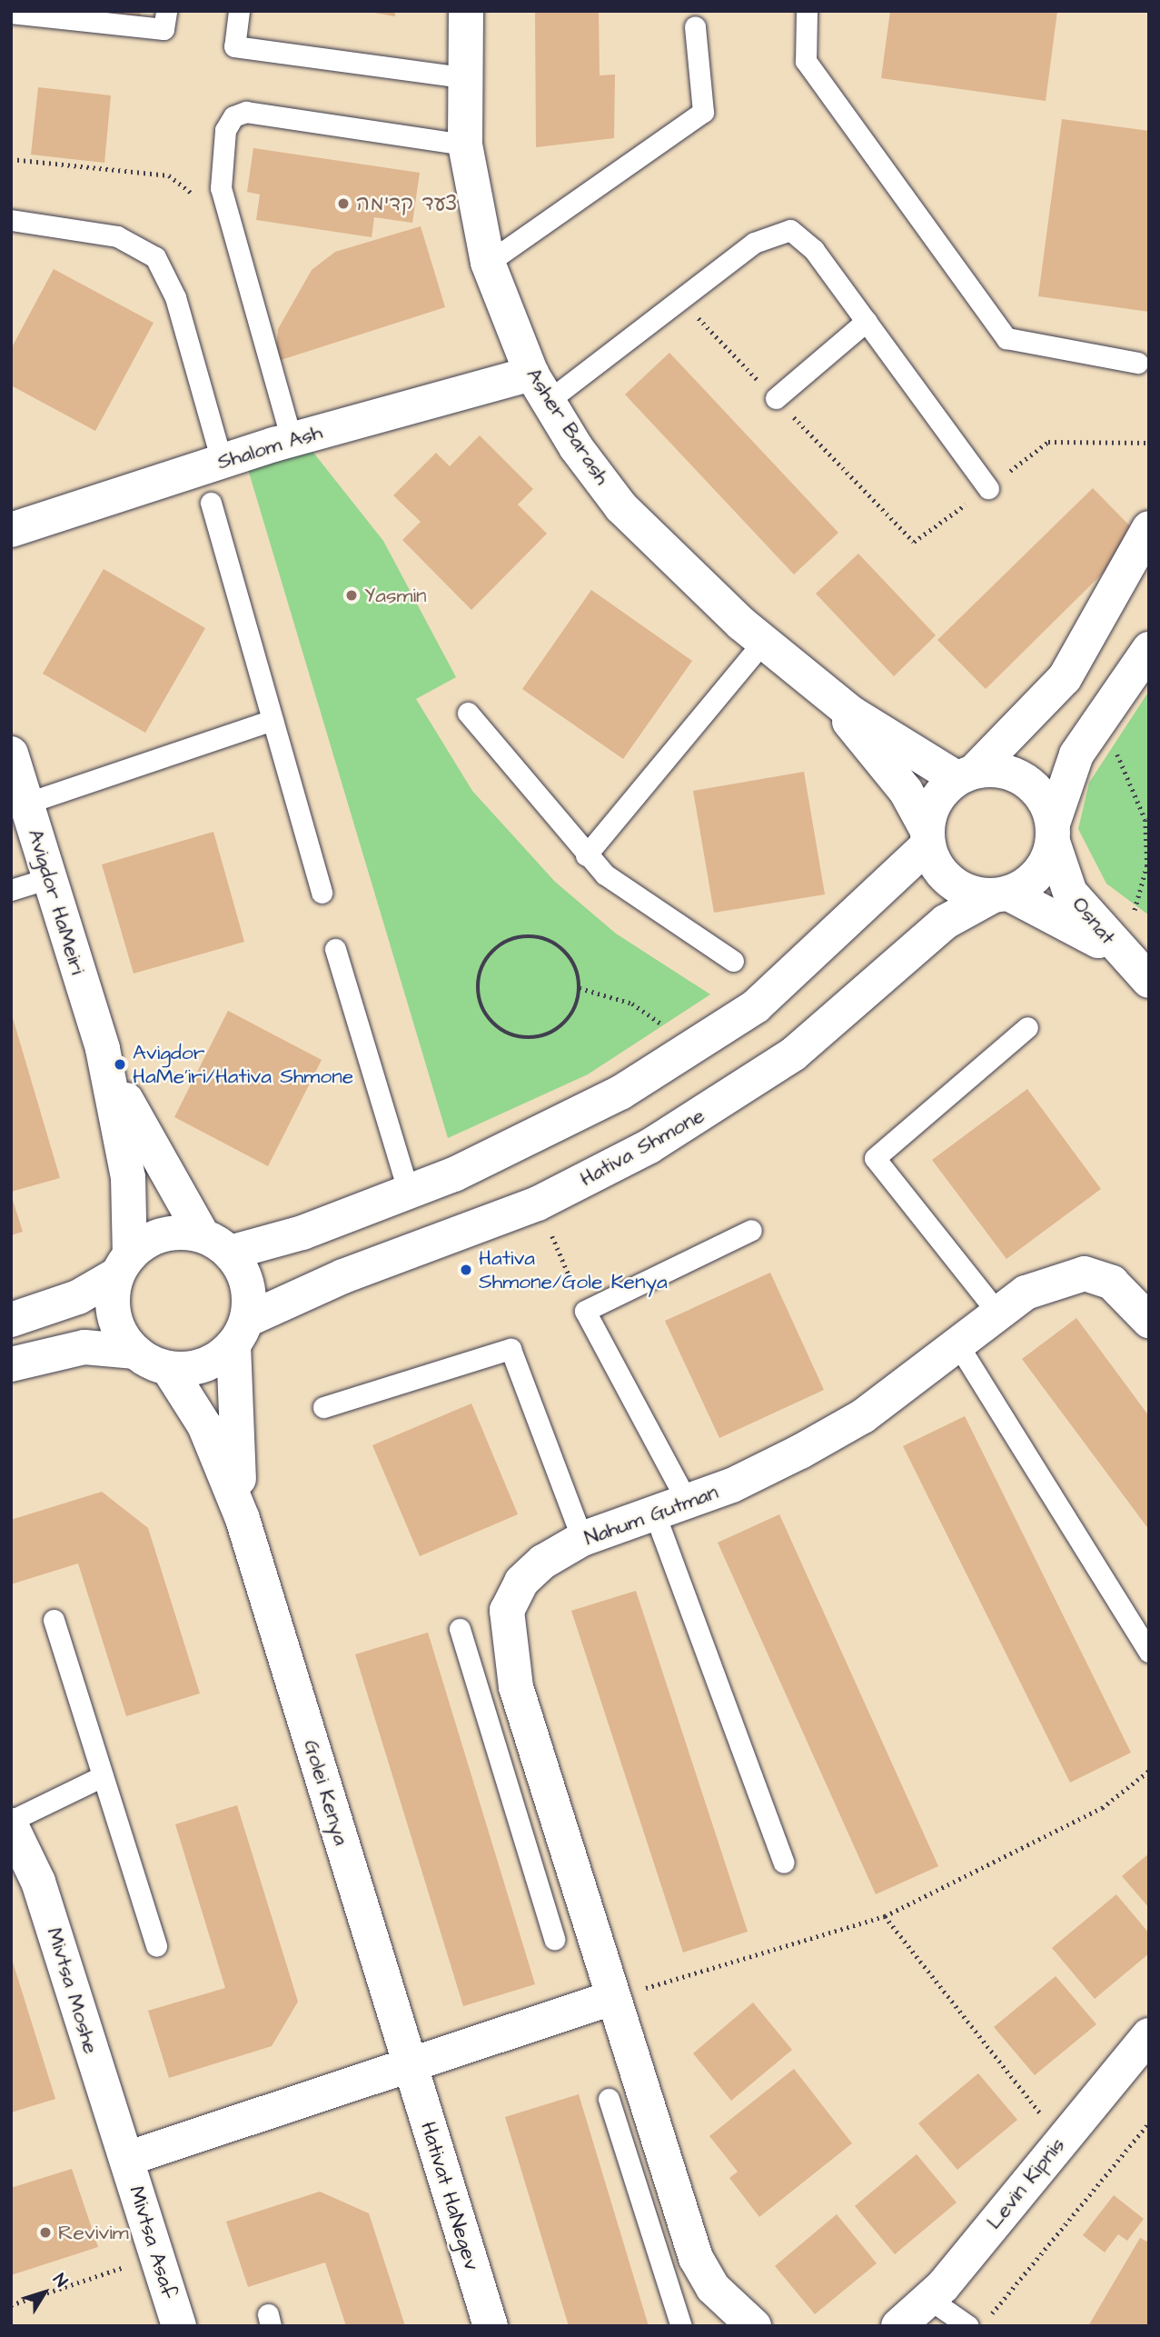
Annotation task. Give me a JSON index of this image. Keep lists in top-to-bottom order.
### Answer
{
  "streets": {
    "street": [
      "Asher Barash",
      "Shalom Ash",
      "Avigdor HaMeiri",
      "Osnat",
      "Hativa Shmone",
      "Nahum Gutman",
      "Golei Kenya",
      "Mivtsa Moshe",
      "Levin Kipnis",
      "Hativat HaNegev",
      "Mivtsa Asaf"
    ]
  },
  "crossings": [
    ["Asher Barash", "Shalom Ash"],
    ["Asher Barash", "Osnat"],
    ["Asher Barash", "Hativa Shmone"],
    ["Avigdor HaMeiri", "Hativa Shmone"],
    ["Avigdor HaMeiri", "Golei Kenya"],
    ["Osnat", "Hativa Shmone"],
    ["Hativa Shmone", "Golei Kenya"],
    ["Golei Kenya", "Hativat HaNegev"],
    ["Mivtsa Moshe", "Mivtsa Asaf"]
  ],
  "places": [
    "צעד קדימה",
    "Yasmin",
    "Avigdor HaMe'iri/Hativa Shmone",
    "Hativa Shmone/Gole Kenya",
    "Revivim"
  ],
  "north": "top right"
}
